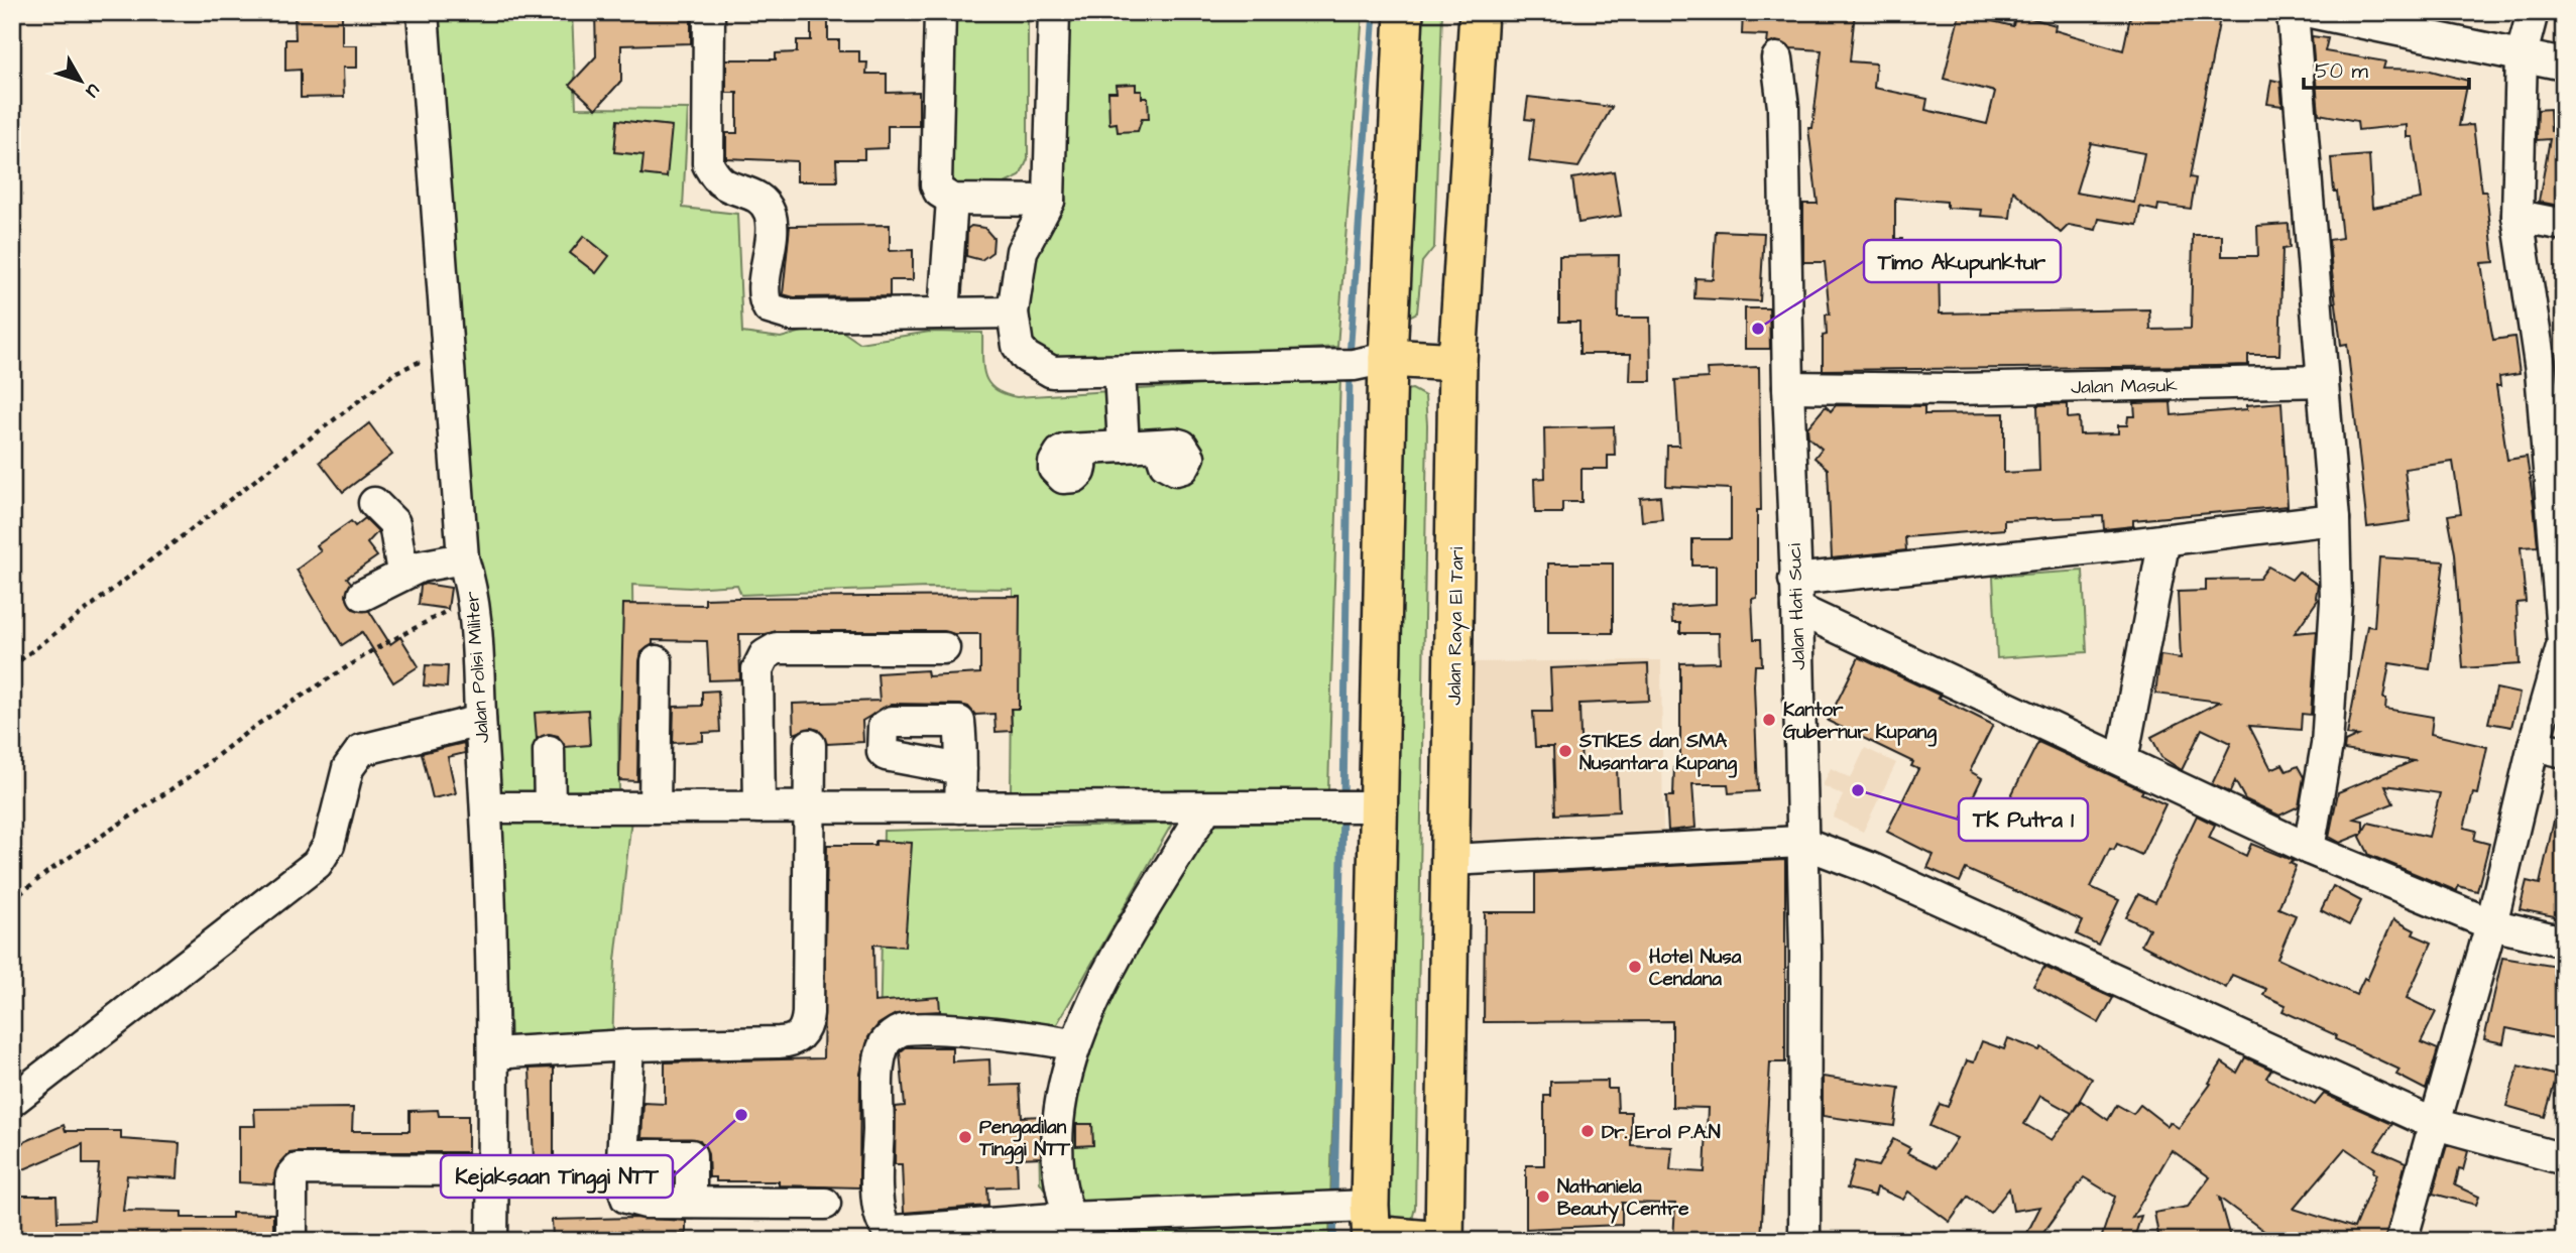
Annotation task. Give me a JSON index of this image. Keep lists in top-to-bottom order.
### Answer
{
  "streets": {
    "main road": ["Jalan Raya El Tari"],
    "street": ["Jalan Masuk", "Jalan Hati Suci", "Jalan Polisi Militer"]
  },
  "crossings": [
    ["Jalan Masuk", "Jalan Hati Suci"]
  ],
  "places": [
    "Timo Akupunktur",
    "Kantor Gubernur Kupang",
    "STIKES dan SMA Nusantara Kupang",
    "TK Putra 1",
    "Hotel Nusa Cendana",
    "Kejaksaan Tinggi NTT",
    "Dr. Erol P.A.N",
    "Pengadilan Tinggi NTT",
    "Nathaniela Beauty Centre"
  ],
  "scale_bar": "50 m",
  "north": "bottom right"
}
